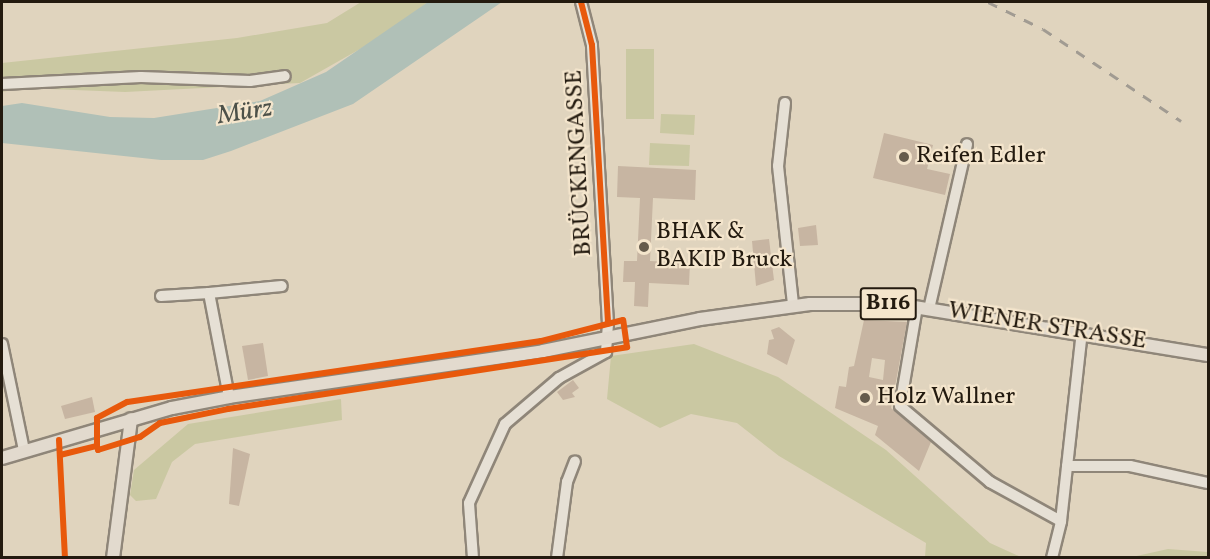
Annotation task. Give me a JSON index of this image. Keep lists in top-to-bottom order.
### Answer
{
  "streets": {
    "main road": ["B116", "WIENER STRASSE"],
    "street": ["BRÜCKENGASSE"]
  },
  "crossings": [
    ["BRÜCKENGASSE", "WIENER STRASSE"]
  ],
  "water": ["Mürz"],
  "places": ["Reifen Edler", "BHAK & BAKIP Bruck", "Holz Wallner"]
}
